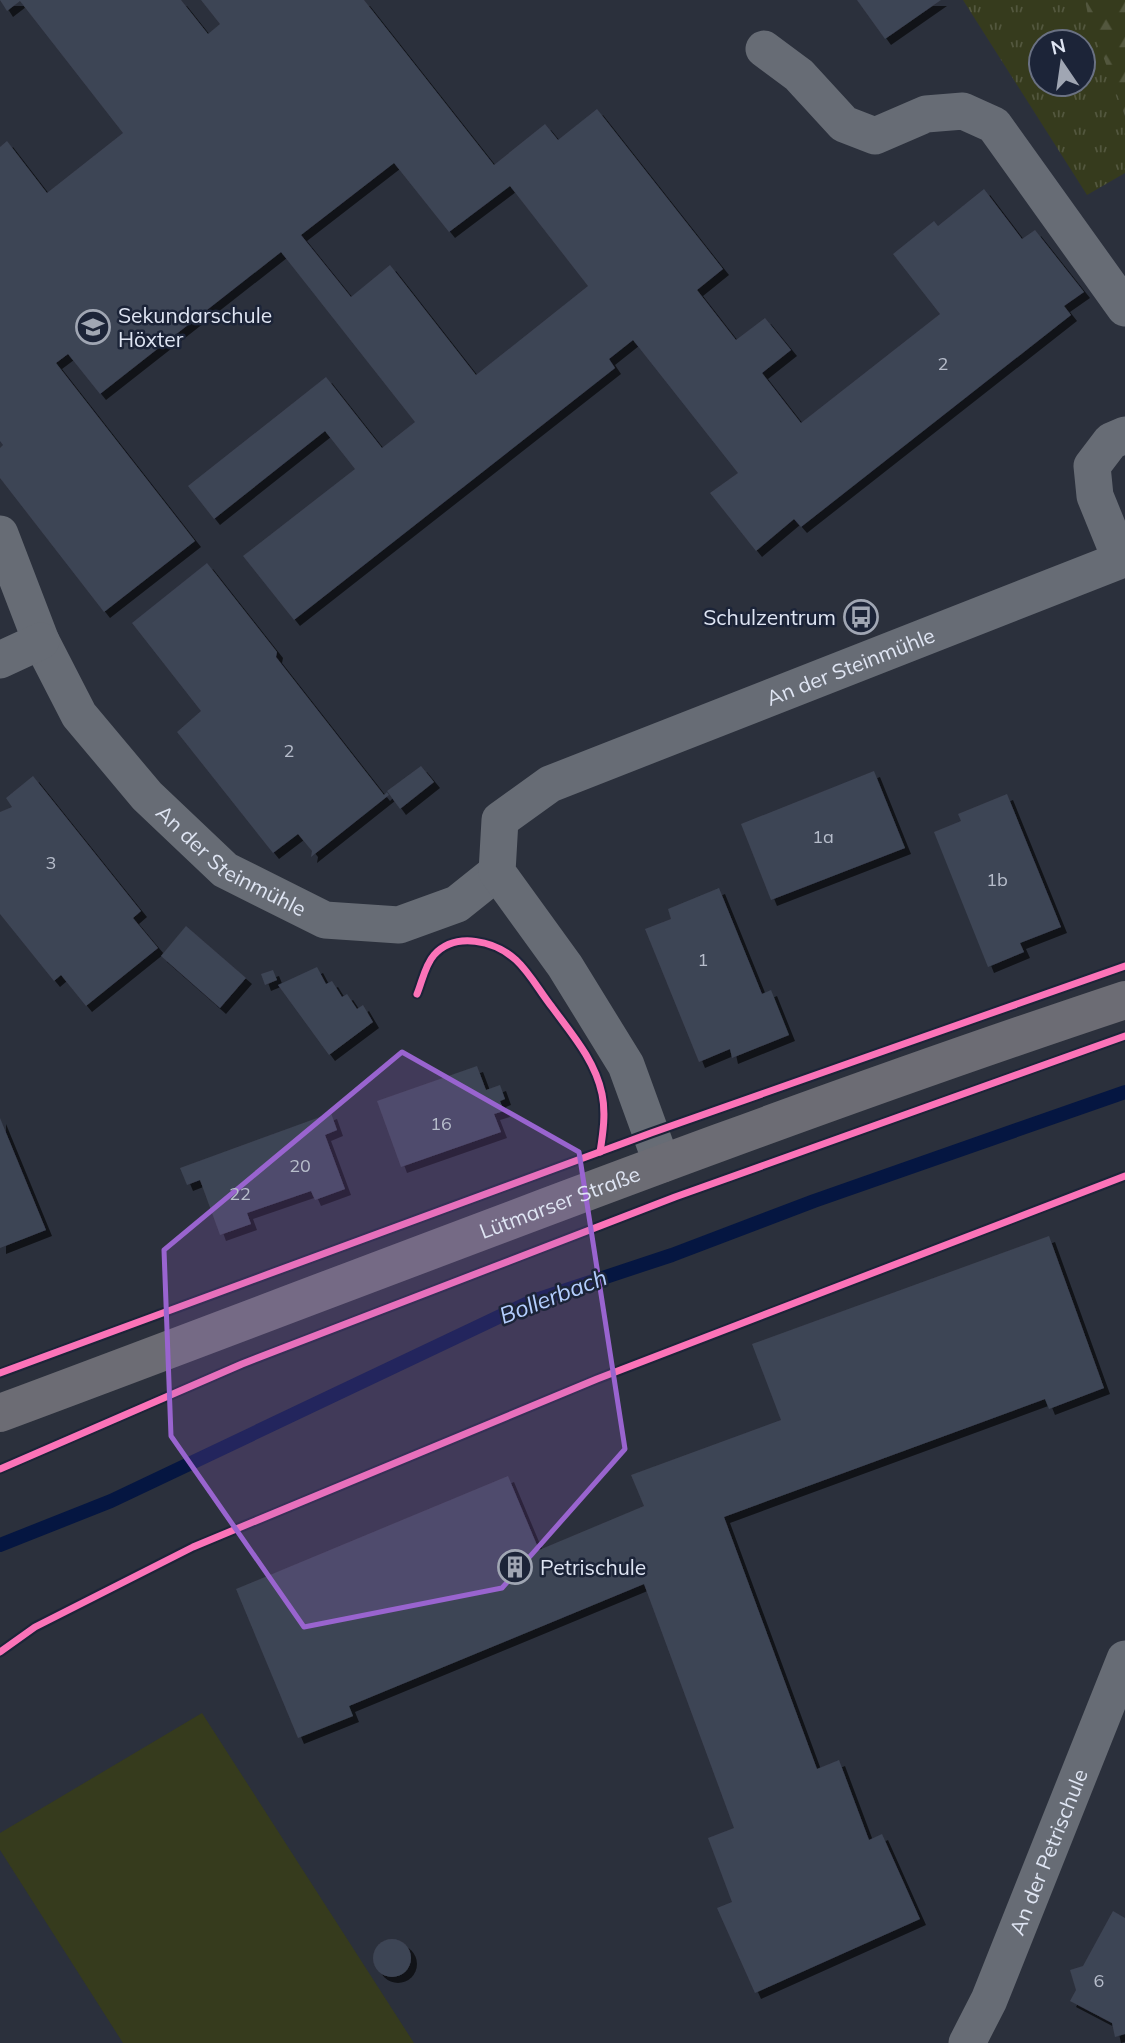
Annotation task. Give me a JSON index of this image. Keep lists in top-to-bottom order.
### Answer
{
  "streets": {
    "main road": ["Lütmarser Straße"],
    "street": ["An der Steinmühle", "An der Petrischule"]
  },
  "water": ["Bollerbach"],
  "places": {
    "school or university": ["Sekundarschule Höxter"],
    "bus stop": ["Schulzentrum"],
    "building": ["Petrischule"]
  },
  "house_numbers": [
    "2",
    "2",
    "1a",
    "3",
    "1b",
    "1",
    "16",
    "20",
    "22",
    "6"
  ],
  "north": "top"
}
